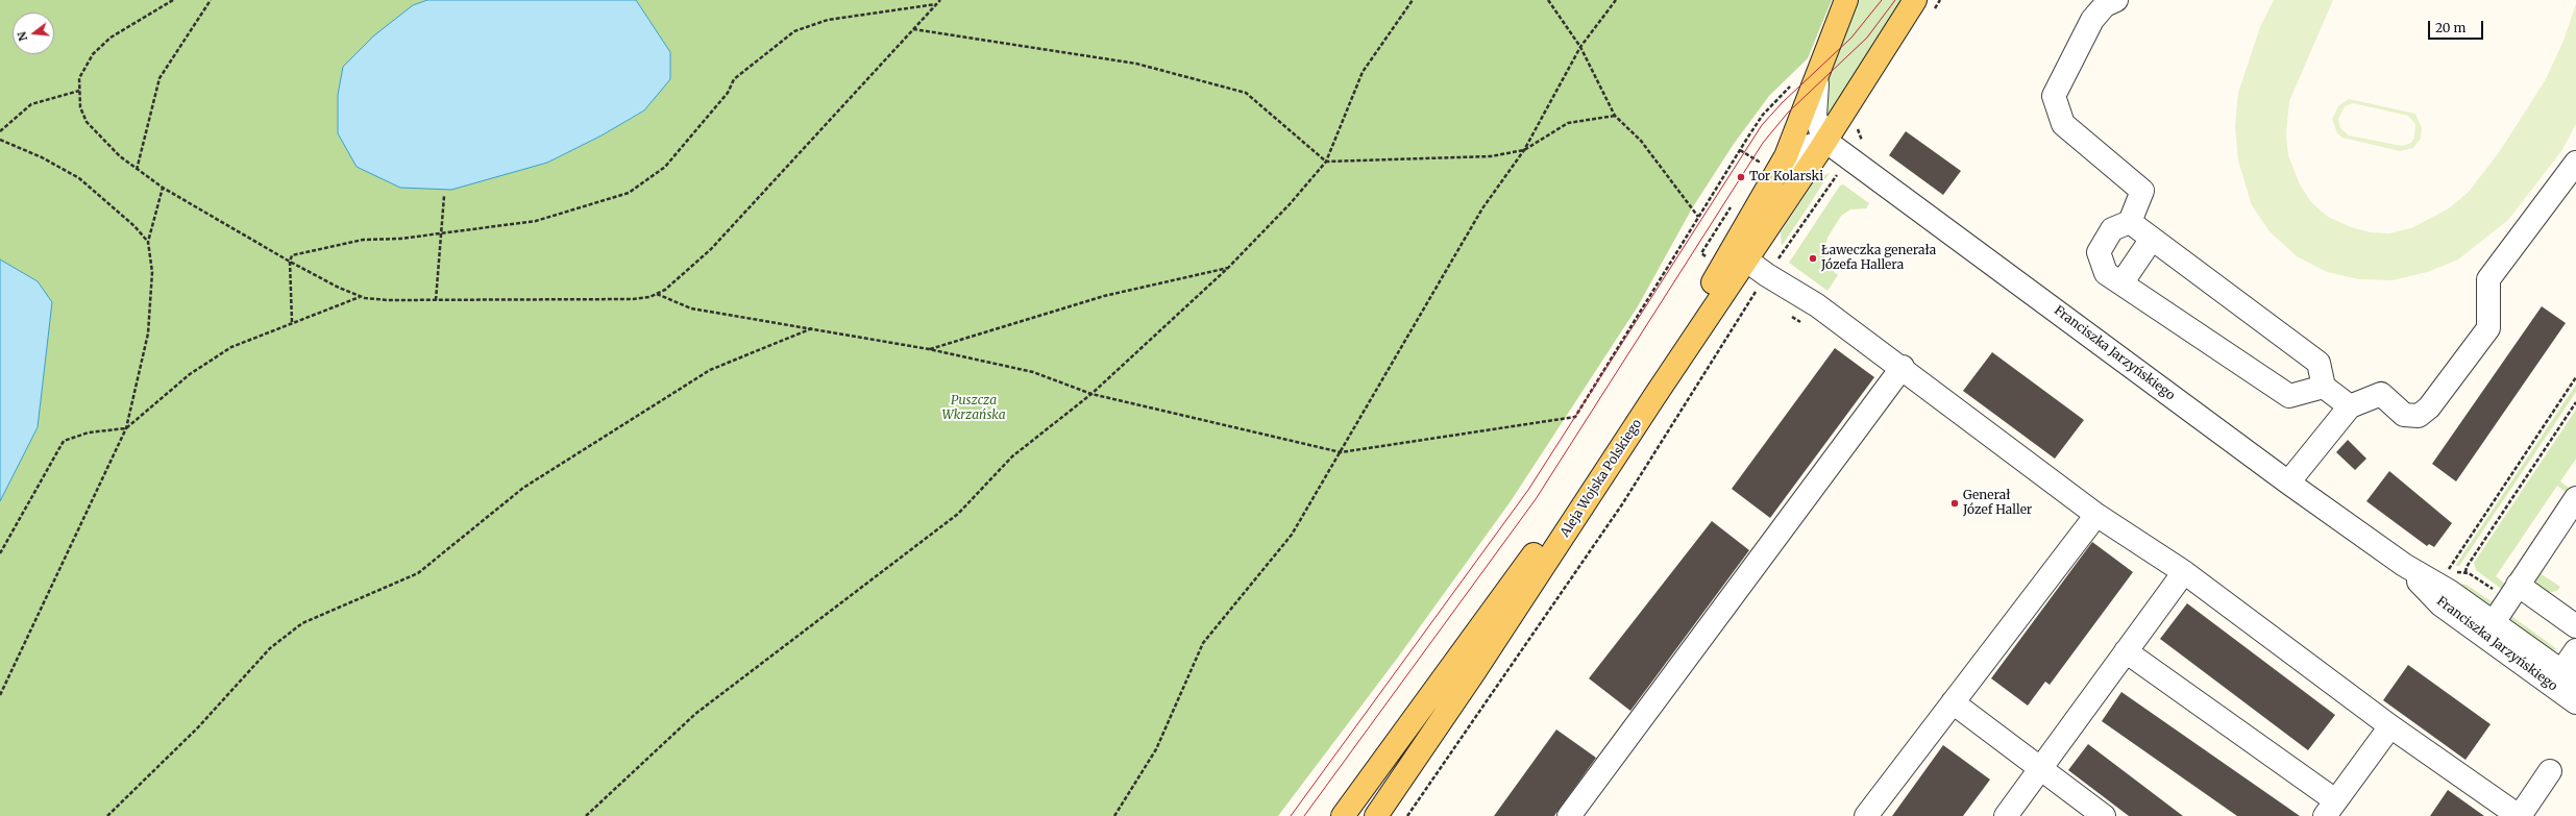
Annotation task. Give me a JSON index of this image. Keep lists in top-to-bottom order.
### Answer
{
  "streets": {
    "main road": ["Aleja Wojska Polskiego"],
    "street": ["Franciszka Jarzyńskiego"]
  },
  "crossings": [
    ["Franciszka Jarzyńskiego", "Aleja Wojska Polskiego"]
  ],
  "parks": ["Puszcza Wkrzańska"],
  "places": ["Tor Kolarski", "Ławeczka generała Józefa Hallera", "Generał Józef Haller"],
  "scale_bar": "20 m",
  "north": "left"
}
